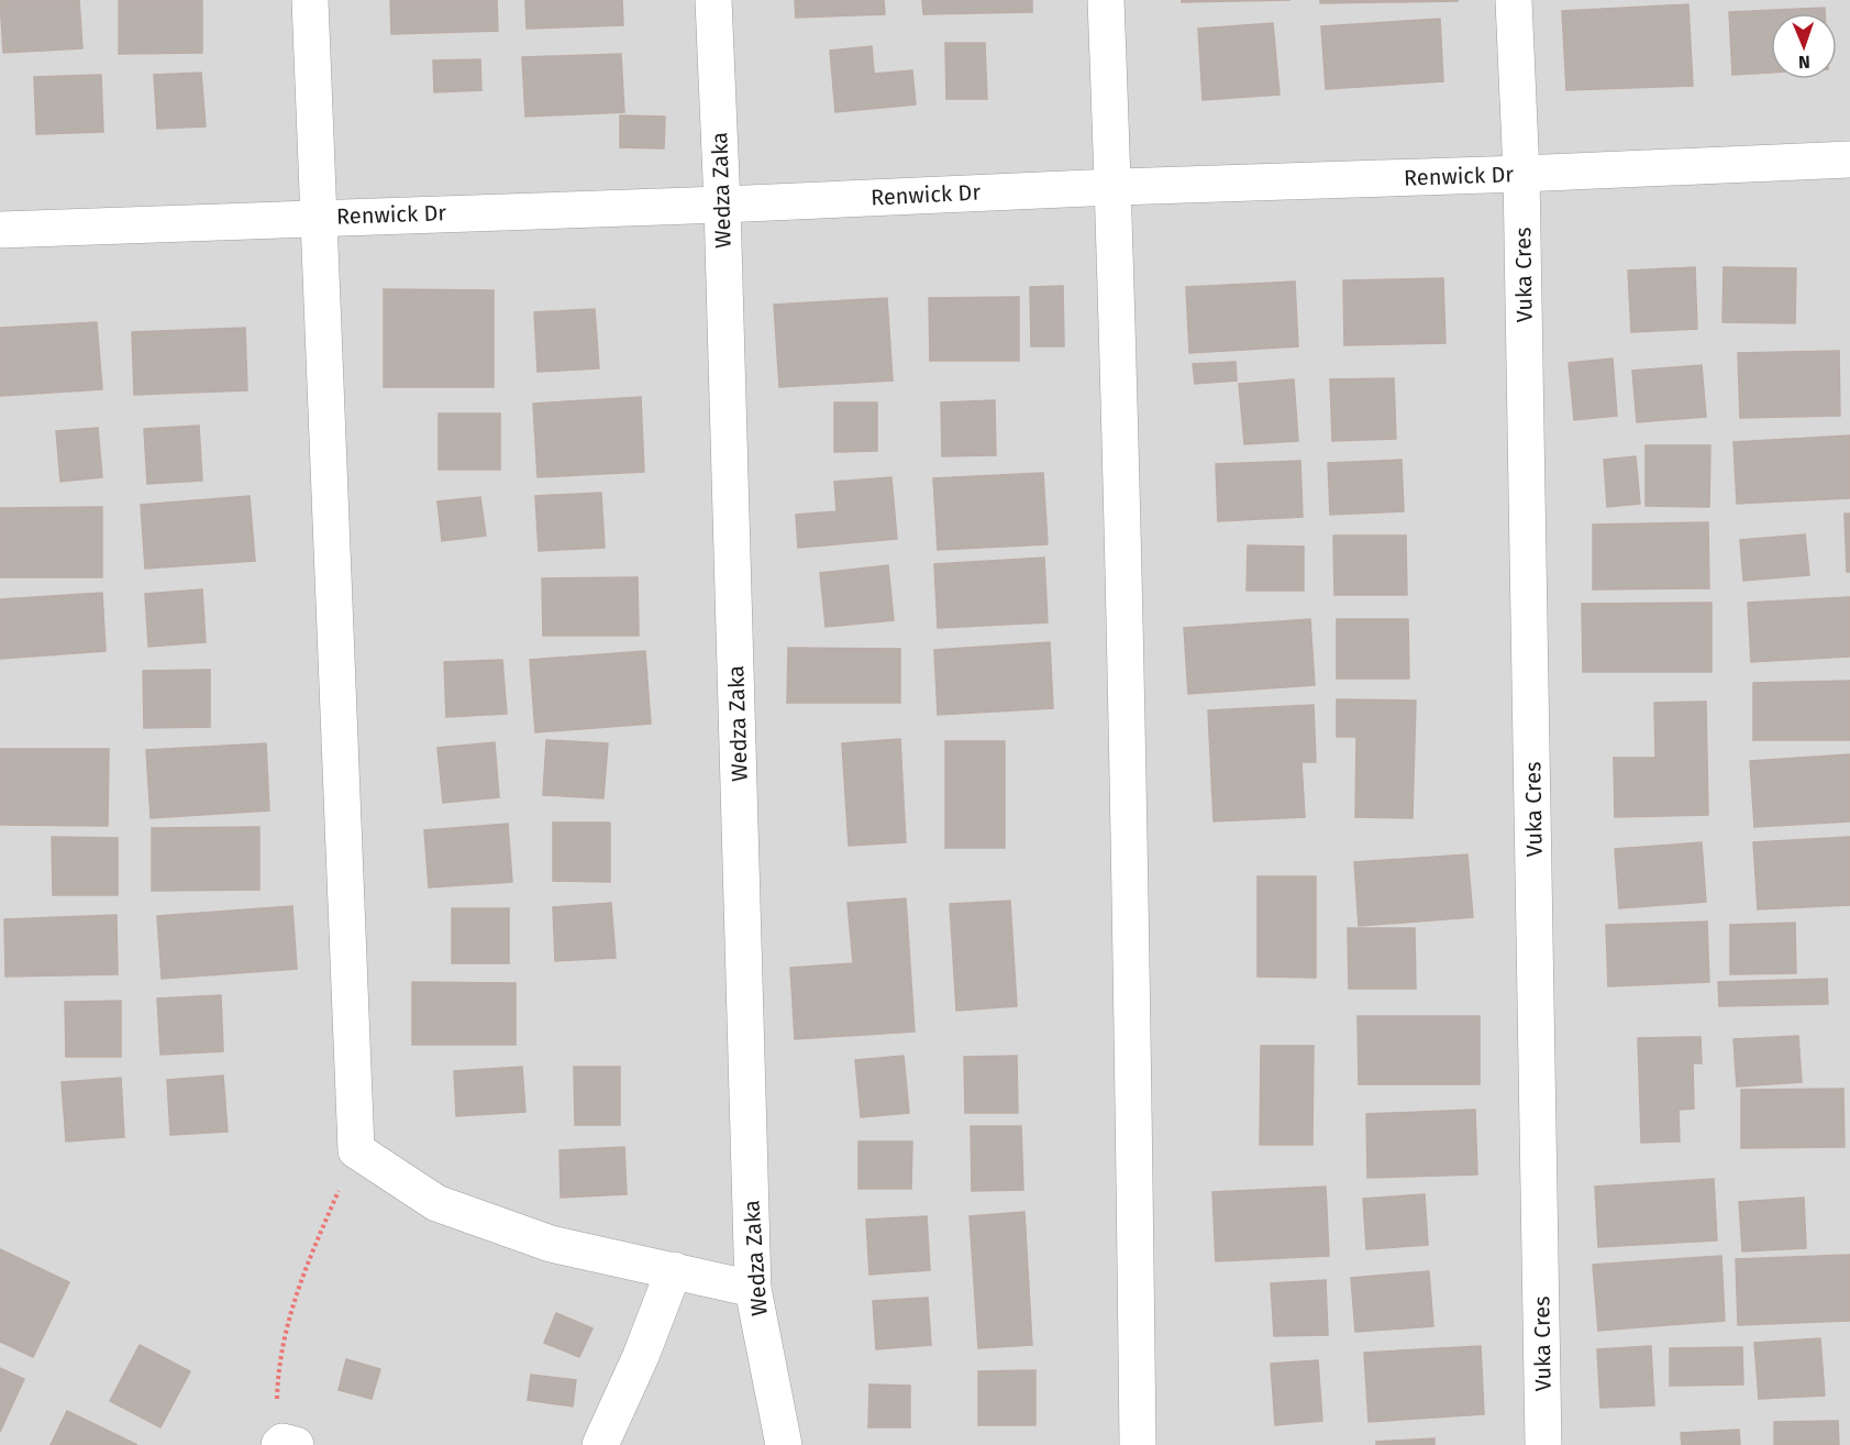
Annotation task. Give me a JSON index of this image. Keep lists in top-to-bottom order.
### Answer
{
  "streets": {
    "street": ["Renwick Dr", "Wedza Zaka", "Vuka Cres"]
  },
  "crossings": [
    ["Renwick Dr", "Wedza Zaka"],
    ["Renwick Dr", "Vuka Cres"]
  ],
  "north": "bottom"
}
